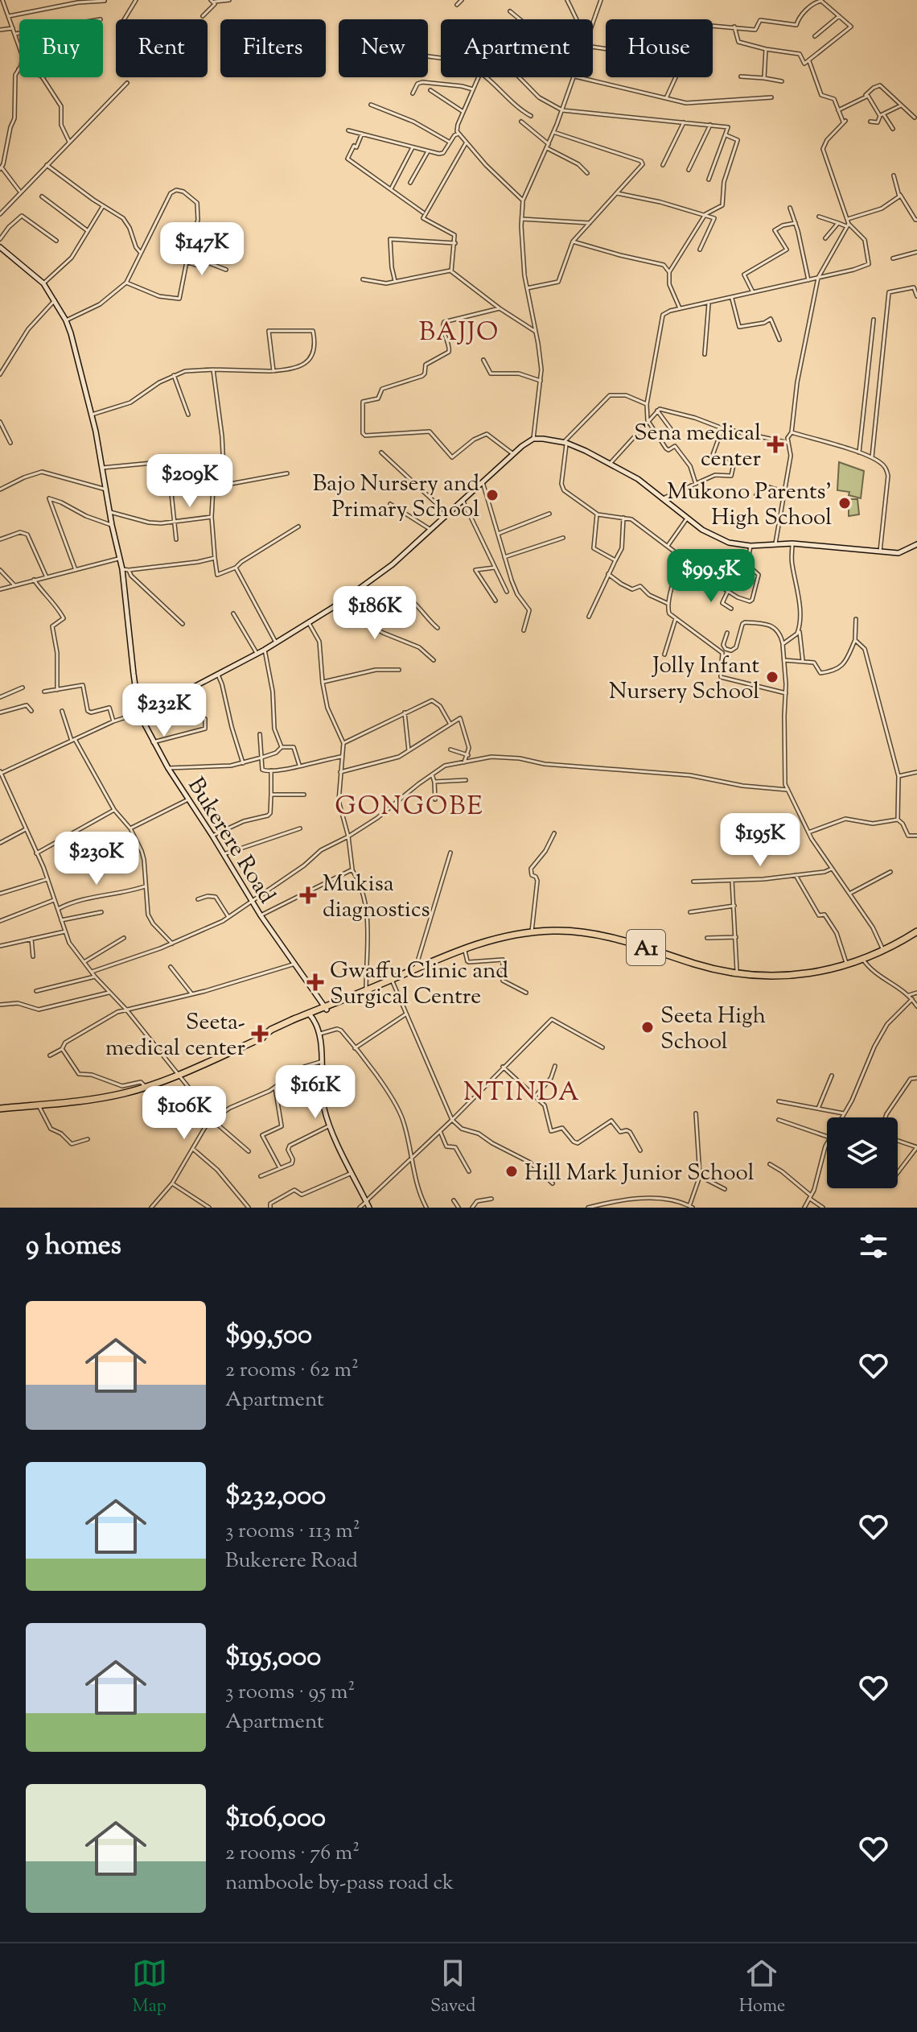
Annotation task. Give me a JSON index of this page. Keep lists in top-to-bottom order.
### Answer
{
  "streets": {
    "highway": ["A1"],
    "main road": ["Bukerere Road"]
  },
  "crossings": [
    ["Bukerere Road", "A1"]
  ],
  "districts": ["BAJJO", "GONGOBE", "NTINDA"],
  "places": {
    "health": [
      "Sena medical center",
      "Mukisa diagnostics",
      "Gwaffu Clinic and Surgical Centre",
      "Seeta- medical center"
    ],
    "other": [
      "Bajo Nursery and Primary School",
      "Mukono Parents' High School",
      "Jolly Infant Nursery School",
      "Seeta High School",
      "Hill Mark Junior School"
    ]
  },
  "page": {
    "chip": [
      "Buy",
      "Rent",
      "Filters",
      "New",
      "Apartment",
      "House"
    ],
    "price": [
      "$147K",
      "$209K",
      "$99.5K",
      "$186K",
      "$232K",
      "$195K",
      "$230K",
      "$161K",
      "$106K"
    ],
    "heading": "9 homes",
    "list": [
      {
        "name": "$99,500",
        "note": "2 rooms · 62 m² · Apartment"
      },
      {
        "name": "$232,000",
        "note": "3 rooms · 113 m² · Bukerere Road"
      },
      {
        "name": "$195,000",
        "note": "3 rooms · 95 m² · Apartment"
      },
      {
        "name": "$106,000",
        "note": "2 rooms · 76 m² · namboole by-pass road ck"
      }
    ],
    "tabs": ["Map", "Saved", "Home"]
  }
}
